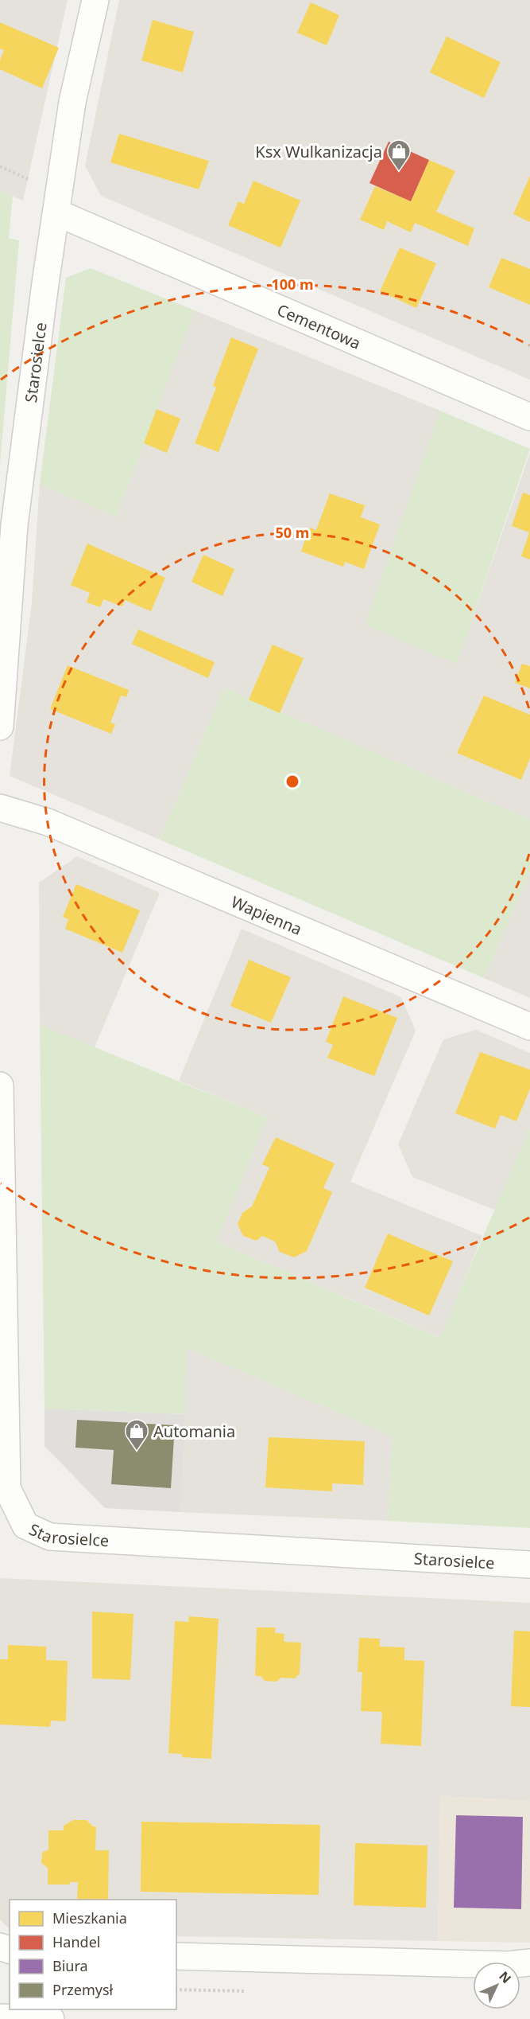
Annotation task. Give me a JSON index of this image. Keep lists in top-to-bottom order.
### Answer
{
  "streets": {
    "street": ["Cementowa", "Starosielce", "Wapienna"]
  },
  "crossings": [
    ["Cementowa", "Starosielce"]
  ],
  "places": {
    "shop": ["Ksx Wulkanizacja", "Automania"]
  },
  "legend": [
    "Mieszkania",
    "Handel",
    "Biura",
    "Przemysł"
  ],
  "north": "top right",
  "rings": ["100 m", "50 m"]
}
